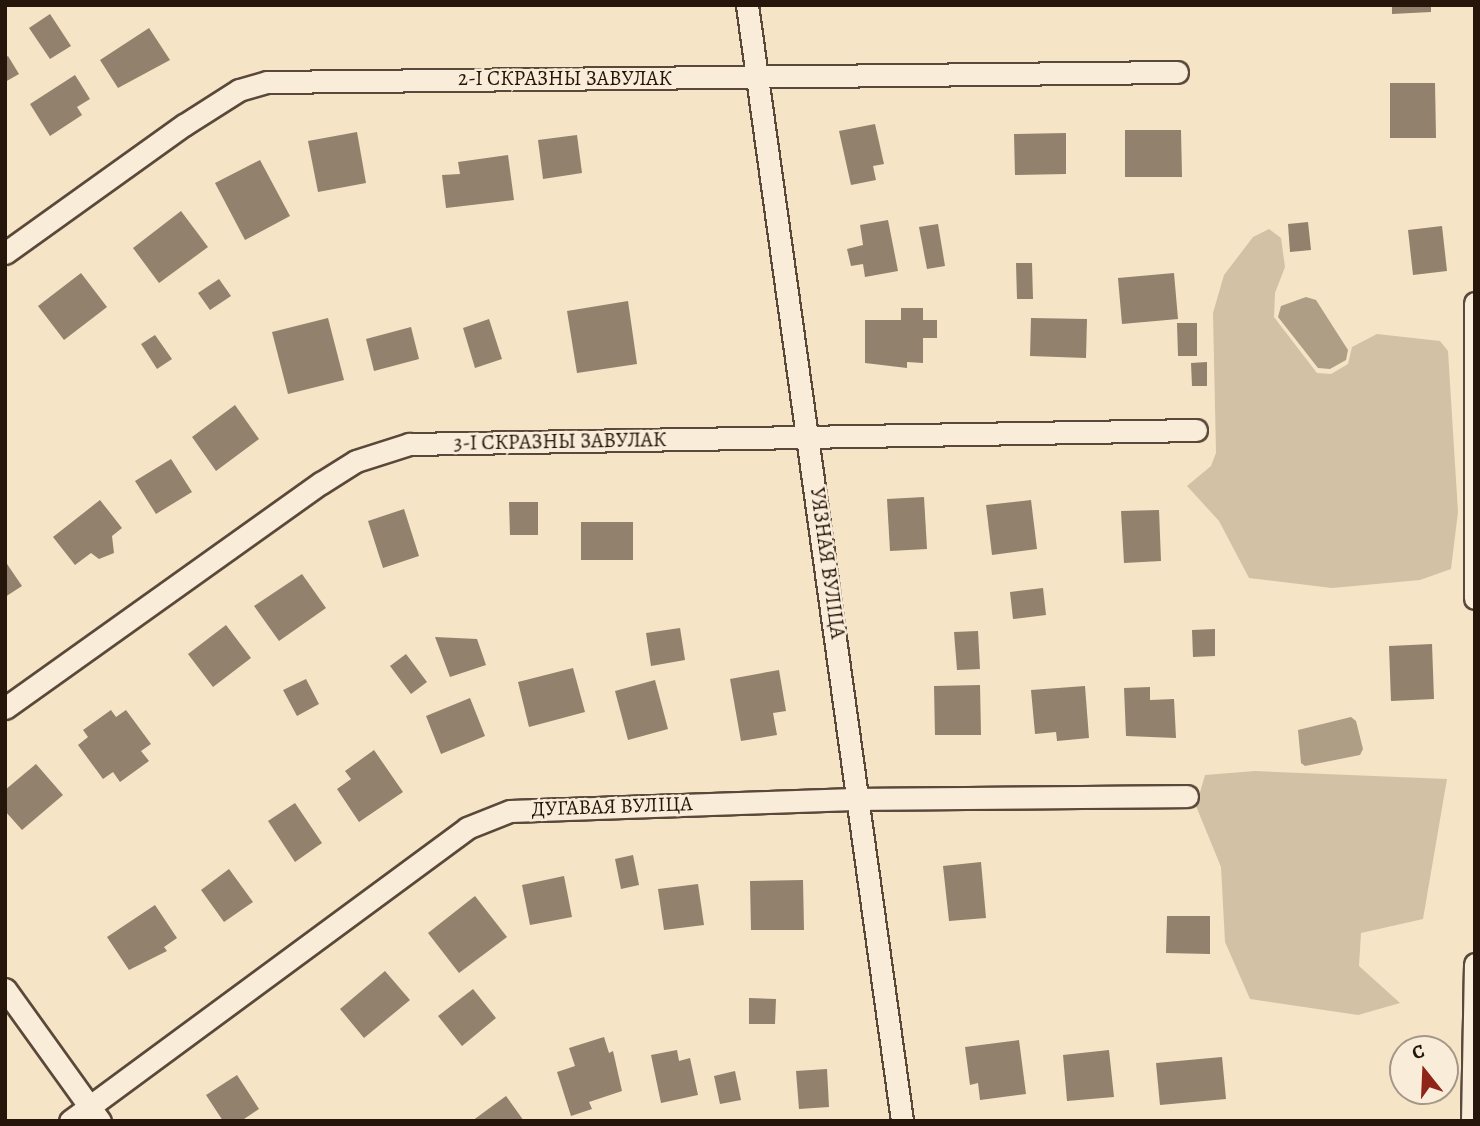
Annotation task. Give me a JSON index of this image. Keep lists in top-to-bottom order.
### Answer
{
  "streets": {
    "street": [
      "2-І СКРАЗНЫ ЗАВУЛАК",
      "3-І СКРАЗНЫ ЗАВУЛАК",
      "УЯЗНАЯ ВУЛІЦА",
      "ДУГАВАЯ ВУЛІЦА"
    ]
  },
  "crossings": [
    ["2-І СКРАЗНЫ ЗАВУЛАК", "УЯЗНАЯ ВУЛІЦА"],
    ["3-І СКРАЗНЫ ЗАВУЛАК", "УЯЗНАЯ ВУЛІЦА"],
    ["УЯЗНАЯ ВУЛІЦА", "ДУГАВАЯ ВУЛІЦА"]
  ],
  "north": "top"
}
